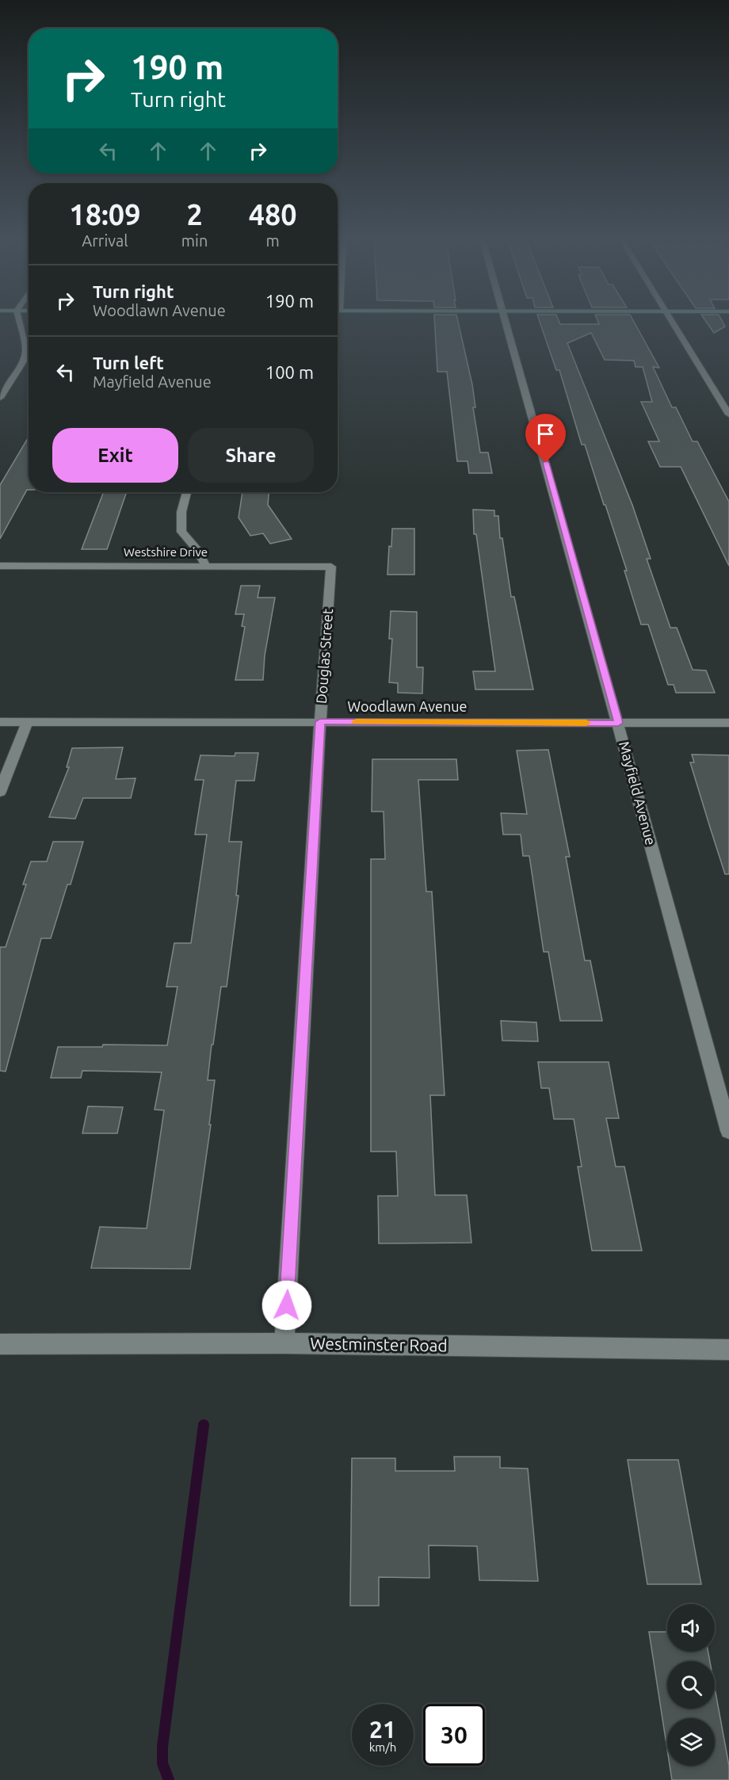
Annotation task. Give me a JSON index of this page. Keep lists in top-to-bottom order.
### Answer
{
  "streets": {
    "street": [
      "Westshire Drive",
      "Douglas Street",
      "Woodlawn Avenue",
      "Mayfield Avenue",
      "Westminster Road"
    ]
  },
  "crossings": [
    ["Westshire Drive", "Douglas Street"],
    ["Douglas Street", "Woodlawn Avenue"],
    ["Douglas Street", "Westminster Road"],
    ["Woodlawn Avenue", "Mayfield Avenue"]
  ],
  "page": {
    "turn": ["190 m", "Turn right"],
    "eta": [
      "18:09",
      "Arrival",
      "2",
      "min",
      "480",
      "m"
    ],
    "list": [
      {
        "name": "Turn right",
        "note": "Woodlawn Avenue",
        "value": "190 m"
      },
      {
        "name": "Turn left",
        "note": "Mayfield Avenue",
        "value": "100 m"
      }
    ],
    "buttons": ["Exit", "Share"],
    "speed": "21 km/h",
    "limit": "30"
  }
}
